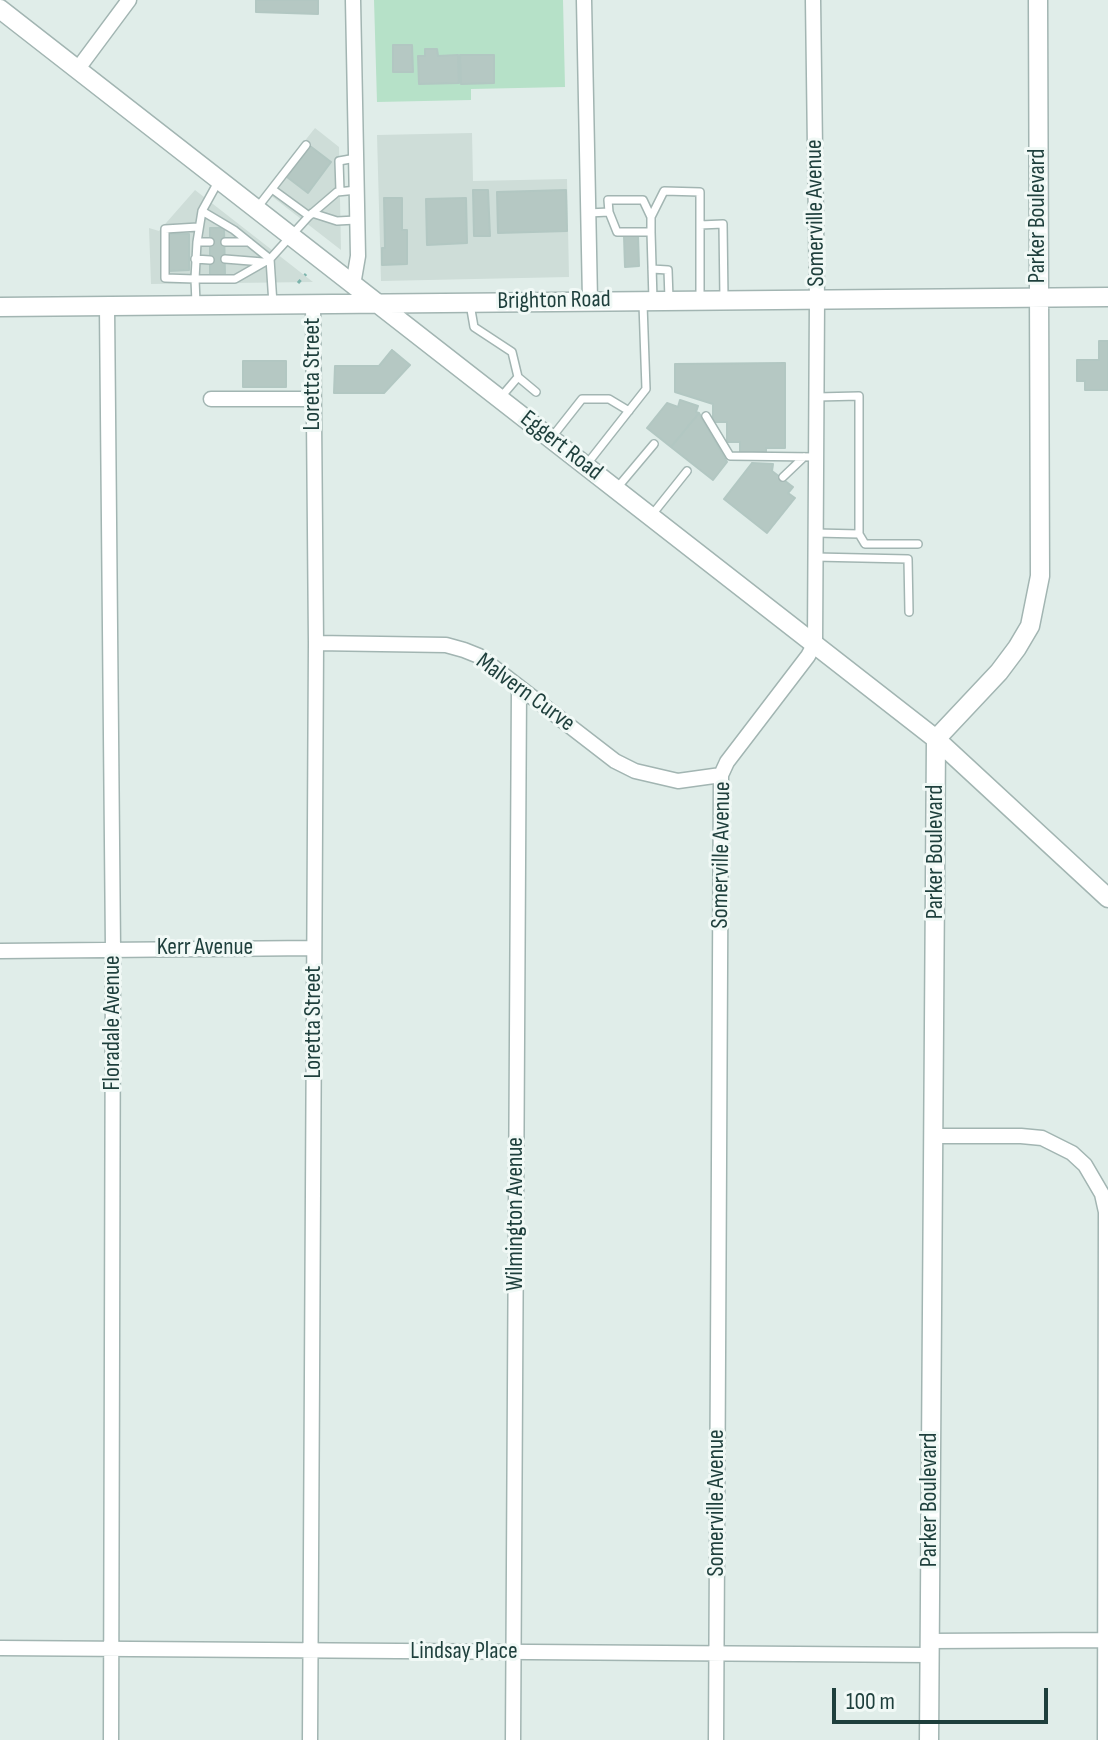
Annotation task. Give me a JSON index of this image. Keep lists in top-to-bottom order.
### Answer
{
  "streets": {
    "street": [
      "Somerville Avenue",
      "Parker Boulevard",
      "Brighton Road",
      "Loretta Street",
      "Eggert Road",
      "Malvern Curve",
      "Kerr Avenue",
      "Floradale Avenue",
      "Wilmington Avenue",
      "Lindsay Place"
    ]
  },
  "crossings": [
    ["Somerville Avenue", "Brighton Road"],
    ["Somerville Avenue", "Eggert Road"],
    ["Somerville Avenue", "Malvern Curve"],
    ["Somerville Avenue", "Lindsay Place"],
    ["Parker Boulevard", "Brighton Road"],
    ["Parker Boulevard", "Eggert Road"],
    ["Parker Boulevard", "Lindsay Place"],
    ["Brighton Road", "Loretta Street"],
    ["Brighton Road", "Eggert Road"],
    ["Brighton Road", "Floradale Avenue"],
    ["Loretta Street", "Malvern Curve"],
    ["Loretta Street", "Kerr Avenue"],
    ["Loretta Street", "Lindsay Place"],
    ["Malvern Curve", "Wilmington Avenue"],
    ["Kerr Avenue", "Floradale Avenue"],
    ["Floradale Avenue", "Lindsay Place"],
    ["Wilmington Avenue", "Lindsay Place"]
  ],
  "scale_bar": "100 m"
}
